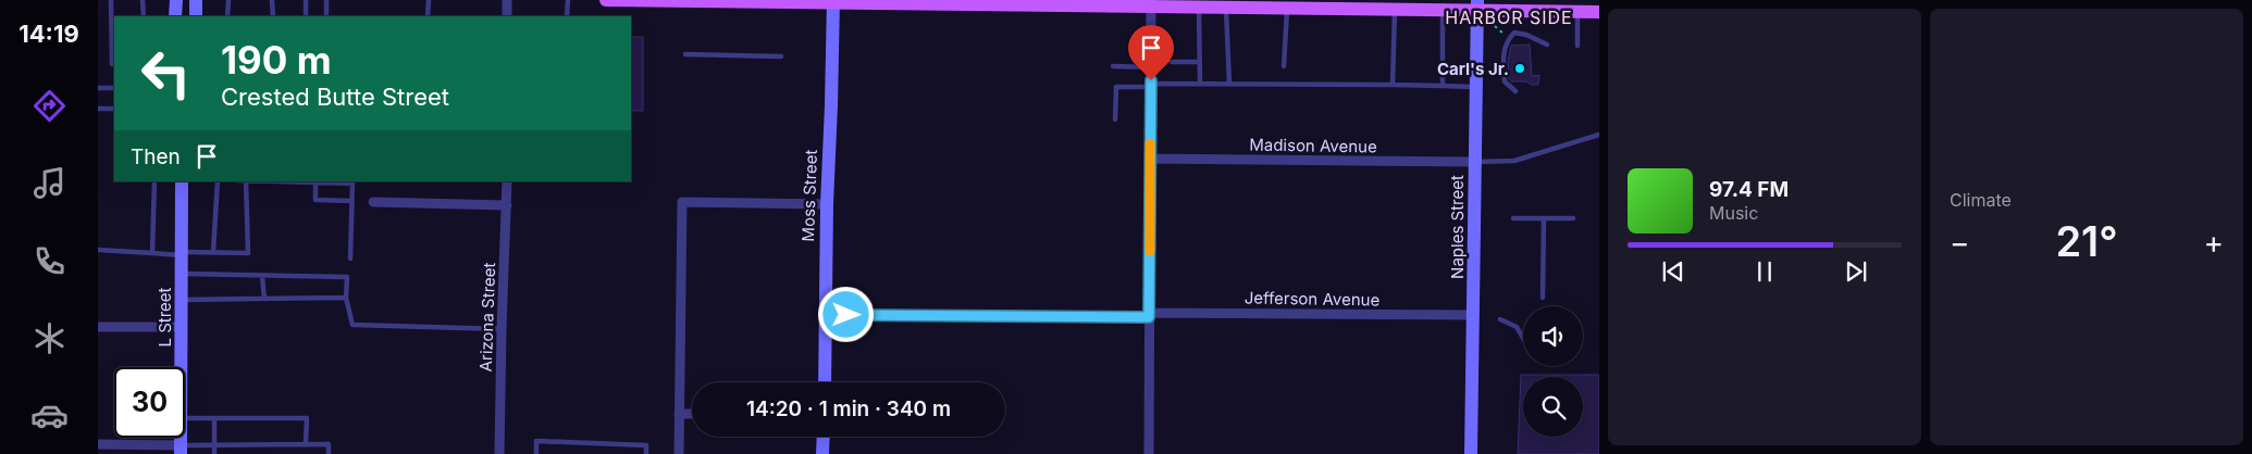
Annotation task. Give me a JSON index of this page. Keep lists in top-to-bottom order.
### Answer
{
  "streets": {
    "street": [
      "Madison Avenue",
      "Moss Street",
      "Naples Street",
      "Jefferson Avenue",
      "L Street",
      "Arizona Street"
    ]
  },
  "crossings": [
    ["Madison Avenue", "Naples Street"],
    ["Moss Street", "Jefferson Avenue"],
    ["Naples Street", "Jefferson Avenue"]
  ],
  "districts": ["HARBOR SIDE"],
  "places": ["Carl's Jr."],
  "page": {
    "tabs": "14:19",
    "tile": "Climate",
    "turn": ["190 m", "Crested Butte Street"],
    "then": "Then",
    "song": ["97.4 FM", "Music"],
    "heat": ["−", "21°", "+"],
    "limit": "30",
    "trip": "14:20 · 1 min · 340 m"
  }
}
